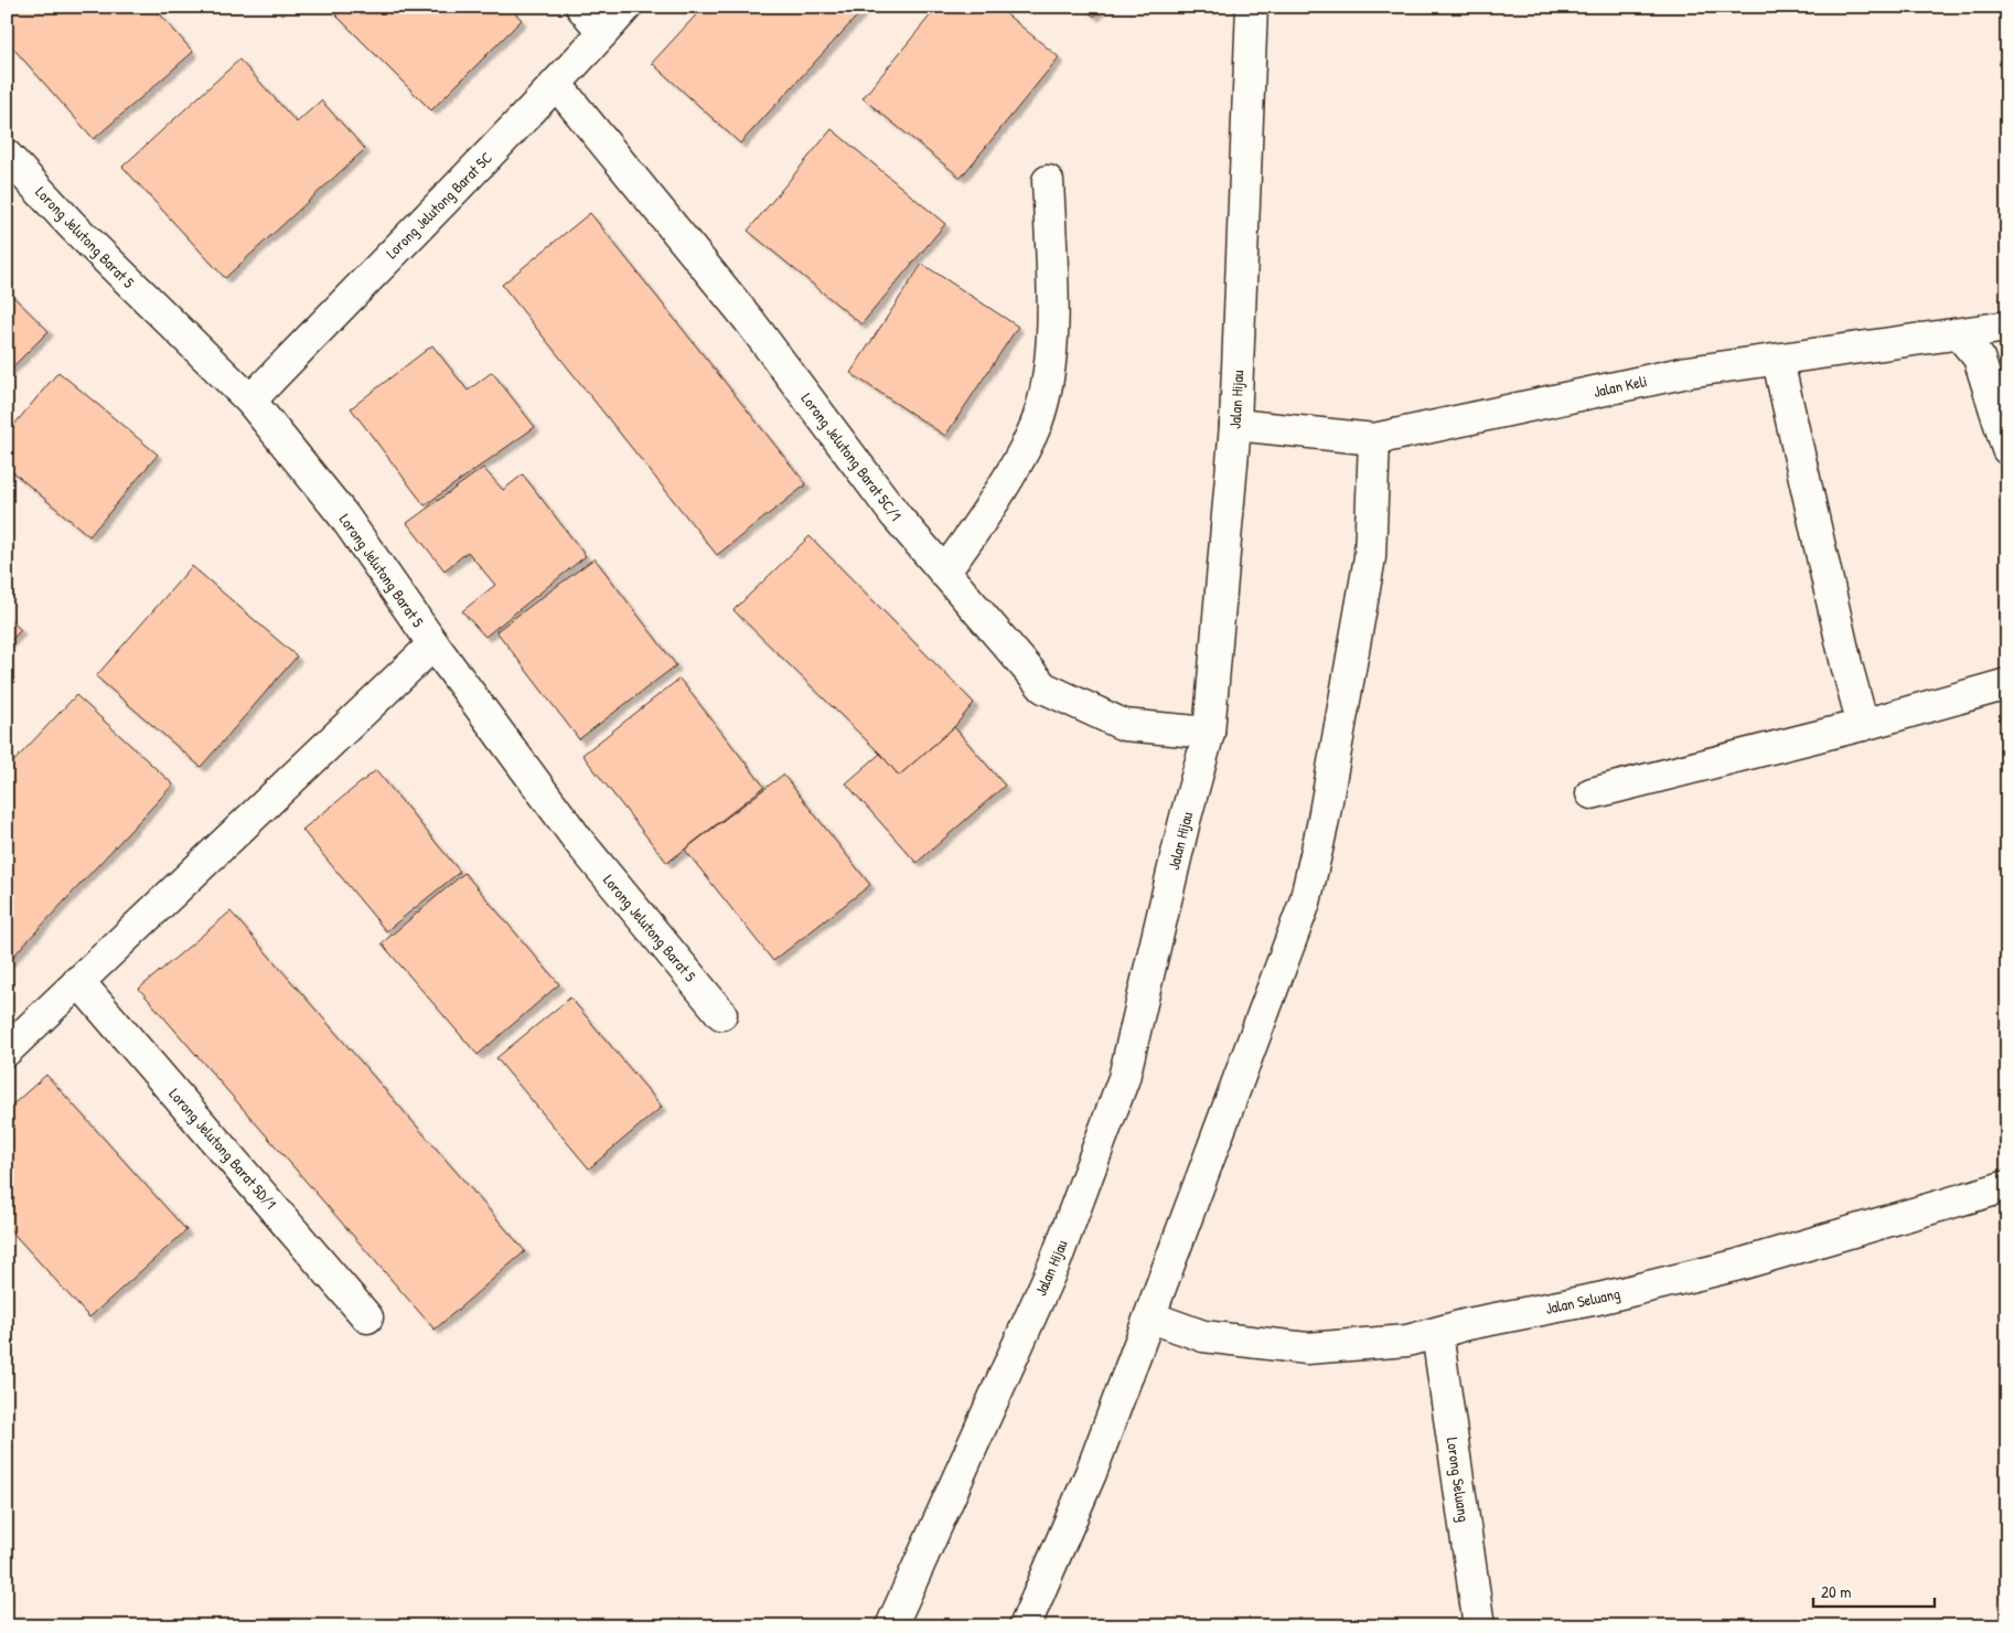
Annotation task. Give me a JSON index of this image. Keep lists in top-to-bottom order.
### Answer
{
  "streets": {
    "street": [
      "Lorong Jelutong Barat 5C",
      "Lorong Jelutong Barat 5",
      "Jalan Keli",
      "Jalan Hijau",
      "Lorong Jelutong Barat 5C/1",
      "Lorong Jelutong Barat 5D/1",
      "Jalan Seluang",
      "Lorong Seluang"
    ]
  },
  "crossings": [
    ["Lorong Jelutong Barat 5C", "Lorong Jelutong Barat 5"],
    ["Lorong Jelutong Barat 5C", "Lorong Jelutong Barat 5C/1"],
    ["Jalan Keli", "Jalan Hijau"],
    ["Jalan Hijau", "Lorong Jelutong Barat 5C/1"],
    ["Jalan Seluang", "Lorong Seluang"]
  ],
  "scale_bar": "20 m"
}
